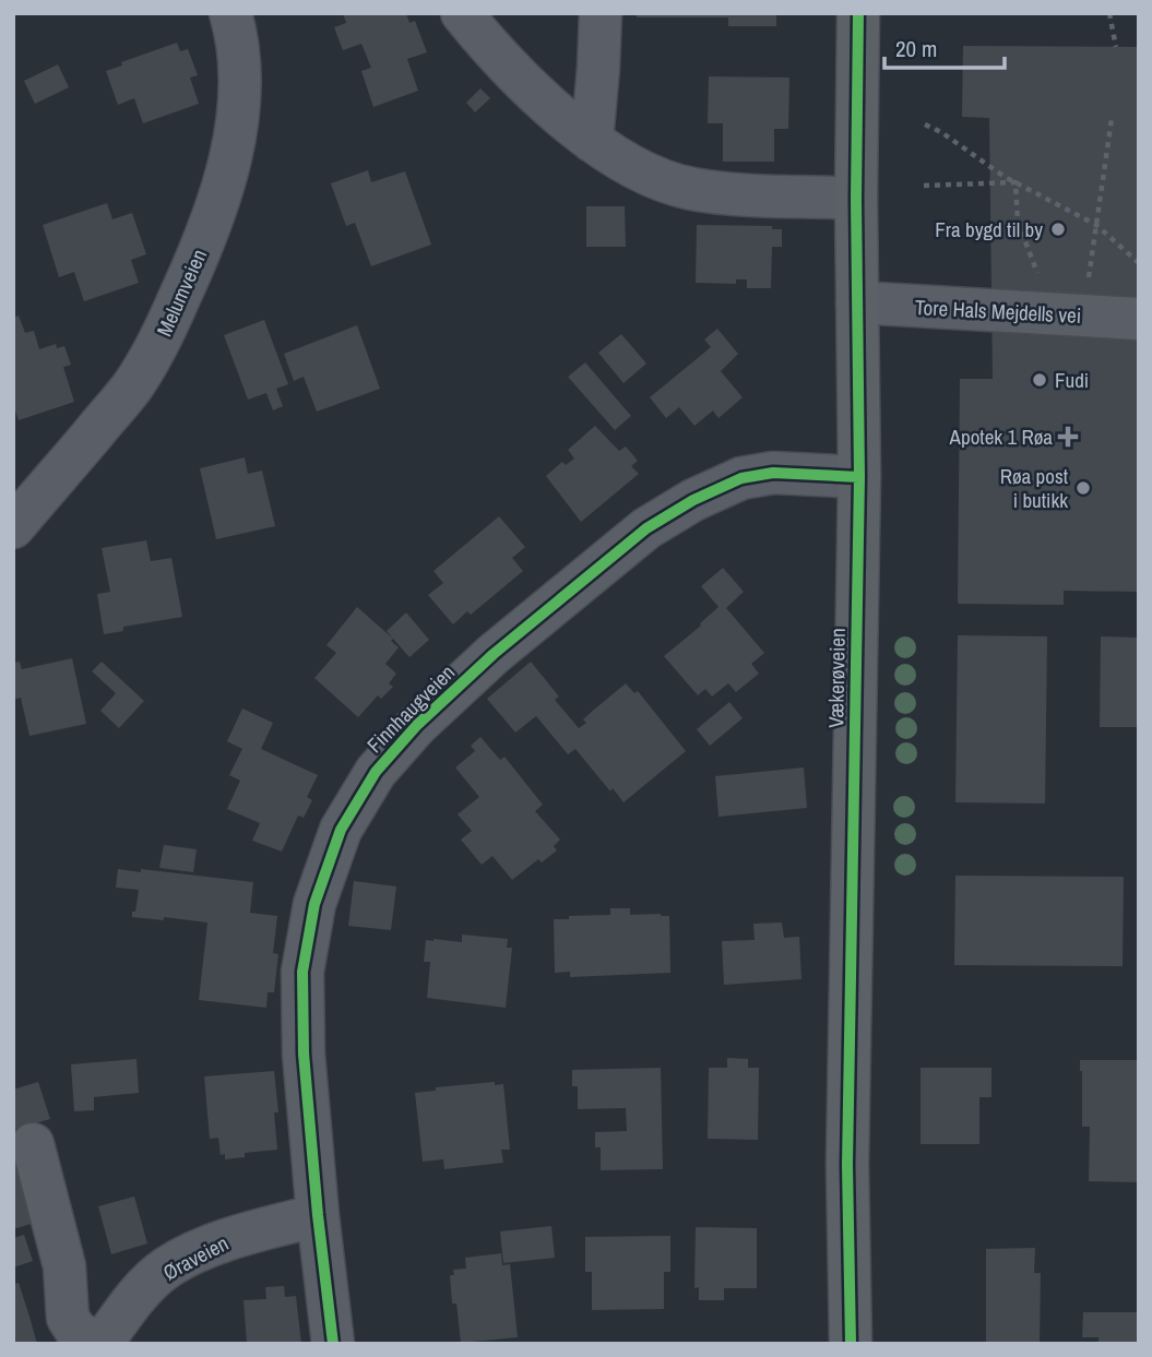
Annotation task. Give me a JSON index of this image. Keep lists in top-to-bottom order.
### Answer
{
  "streets": {
    "main road": ["Vækerøveien"],
    "street": [
      "Melumveien",
      "Tore Hals Mejdells vei",
      "Finnhaugveien",
      "Øraveien"
    ]
  },
  "crossings": [
    ["Tore Hals Mejdells vei", "Vækerøveien"],
    ["Vækerøveien", "Finnhaugveien"],
    ["Finnhaugveien", "Øraveien"]
  ],
  "places": {
    "other": ["Fra bygd til by", "Fudi", "Røa post i butikk"],
    "health": ["Apotek 1 Røa"]
  },
  "scale_bar": "20 m"
}
